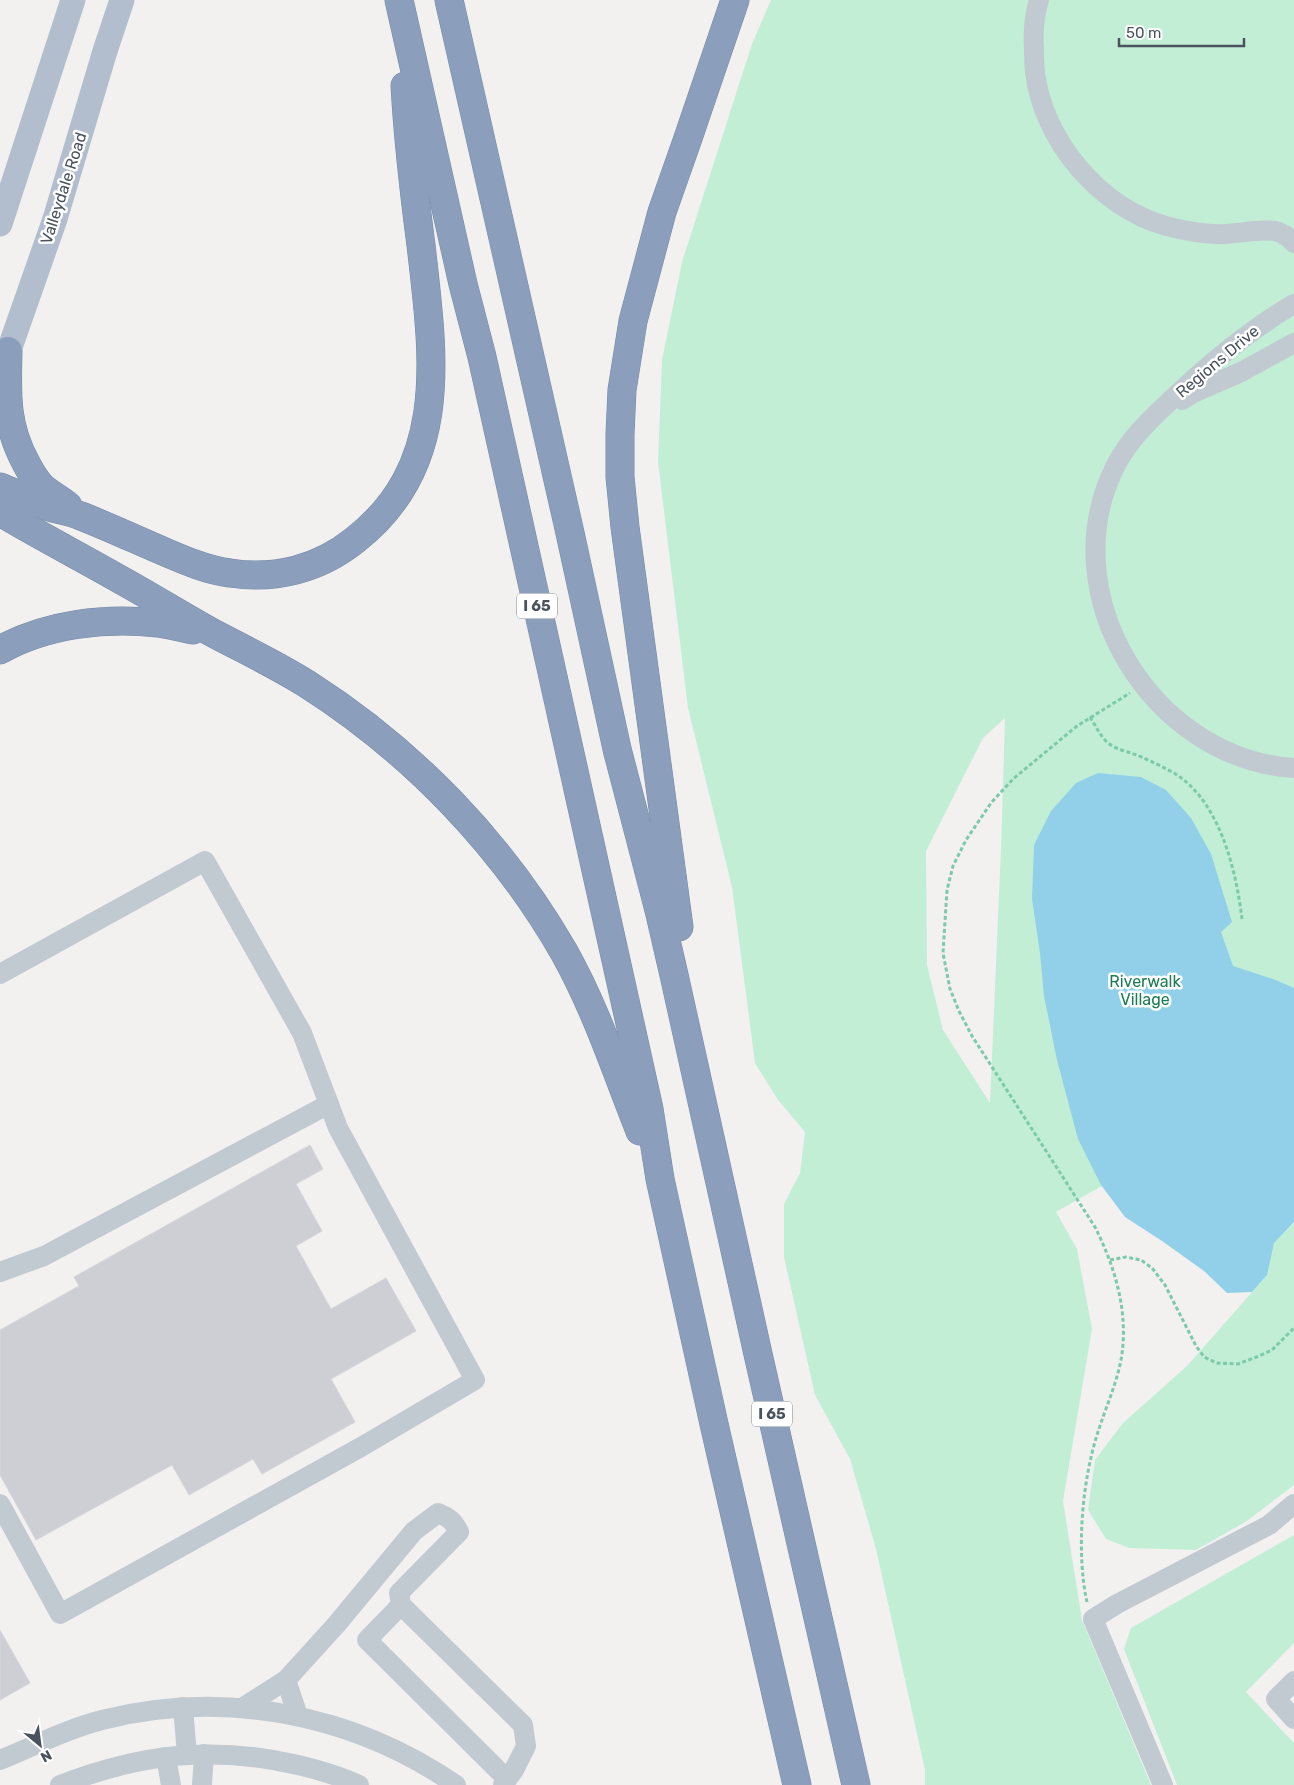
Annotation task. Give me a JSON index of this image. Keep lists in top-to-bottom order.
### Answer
{
  "streets": {
    "highway": ["I 65"],
    "main road": ["Valleydale Road"],
    "street": ["Regions Drive"]
  },
  "parks": ["Riverwalk Village"],
  "scale_bar": "50 m",
  "north": "bottom right"
}
